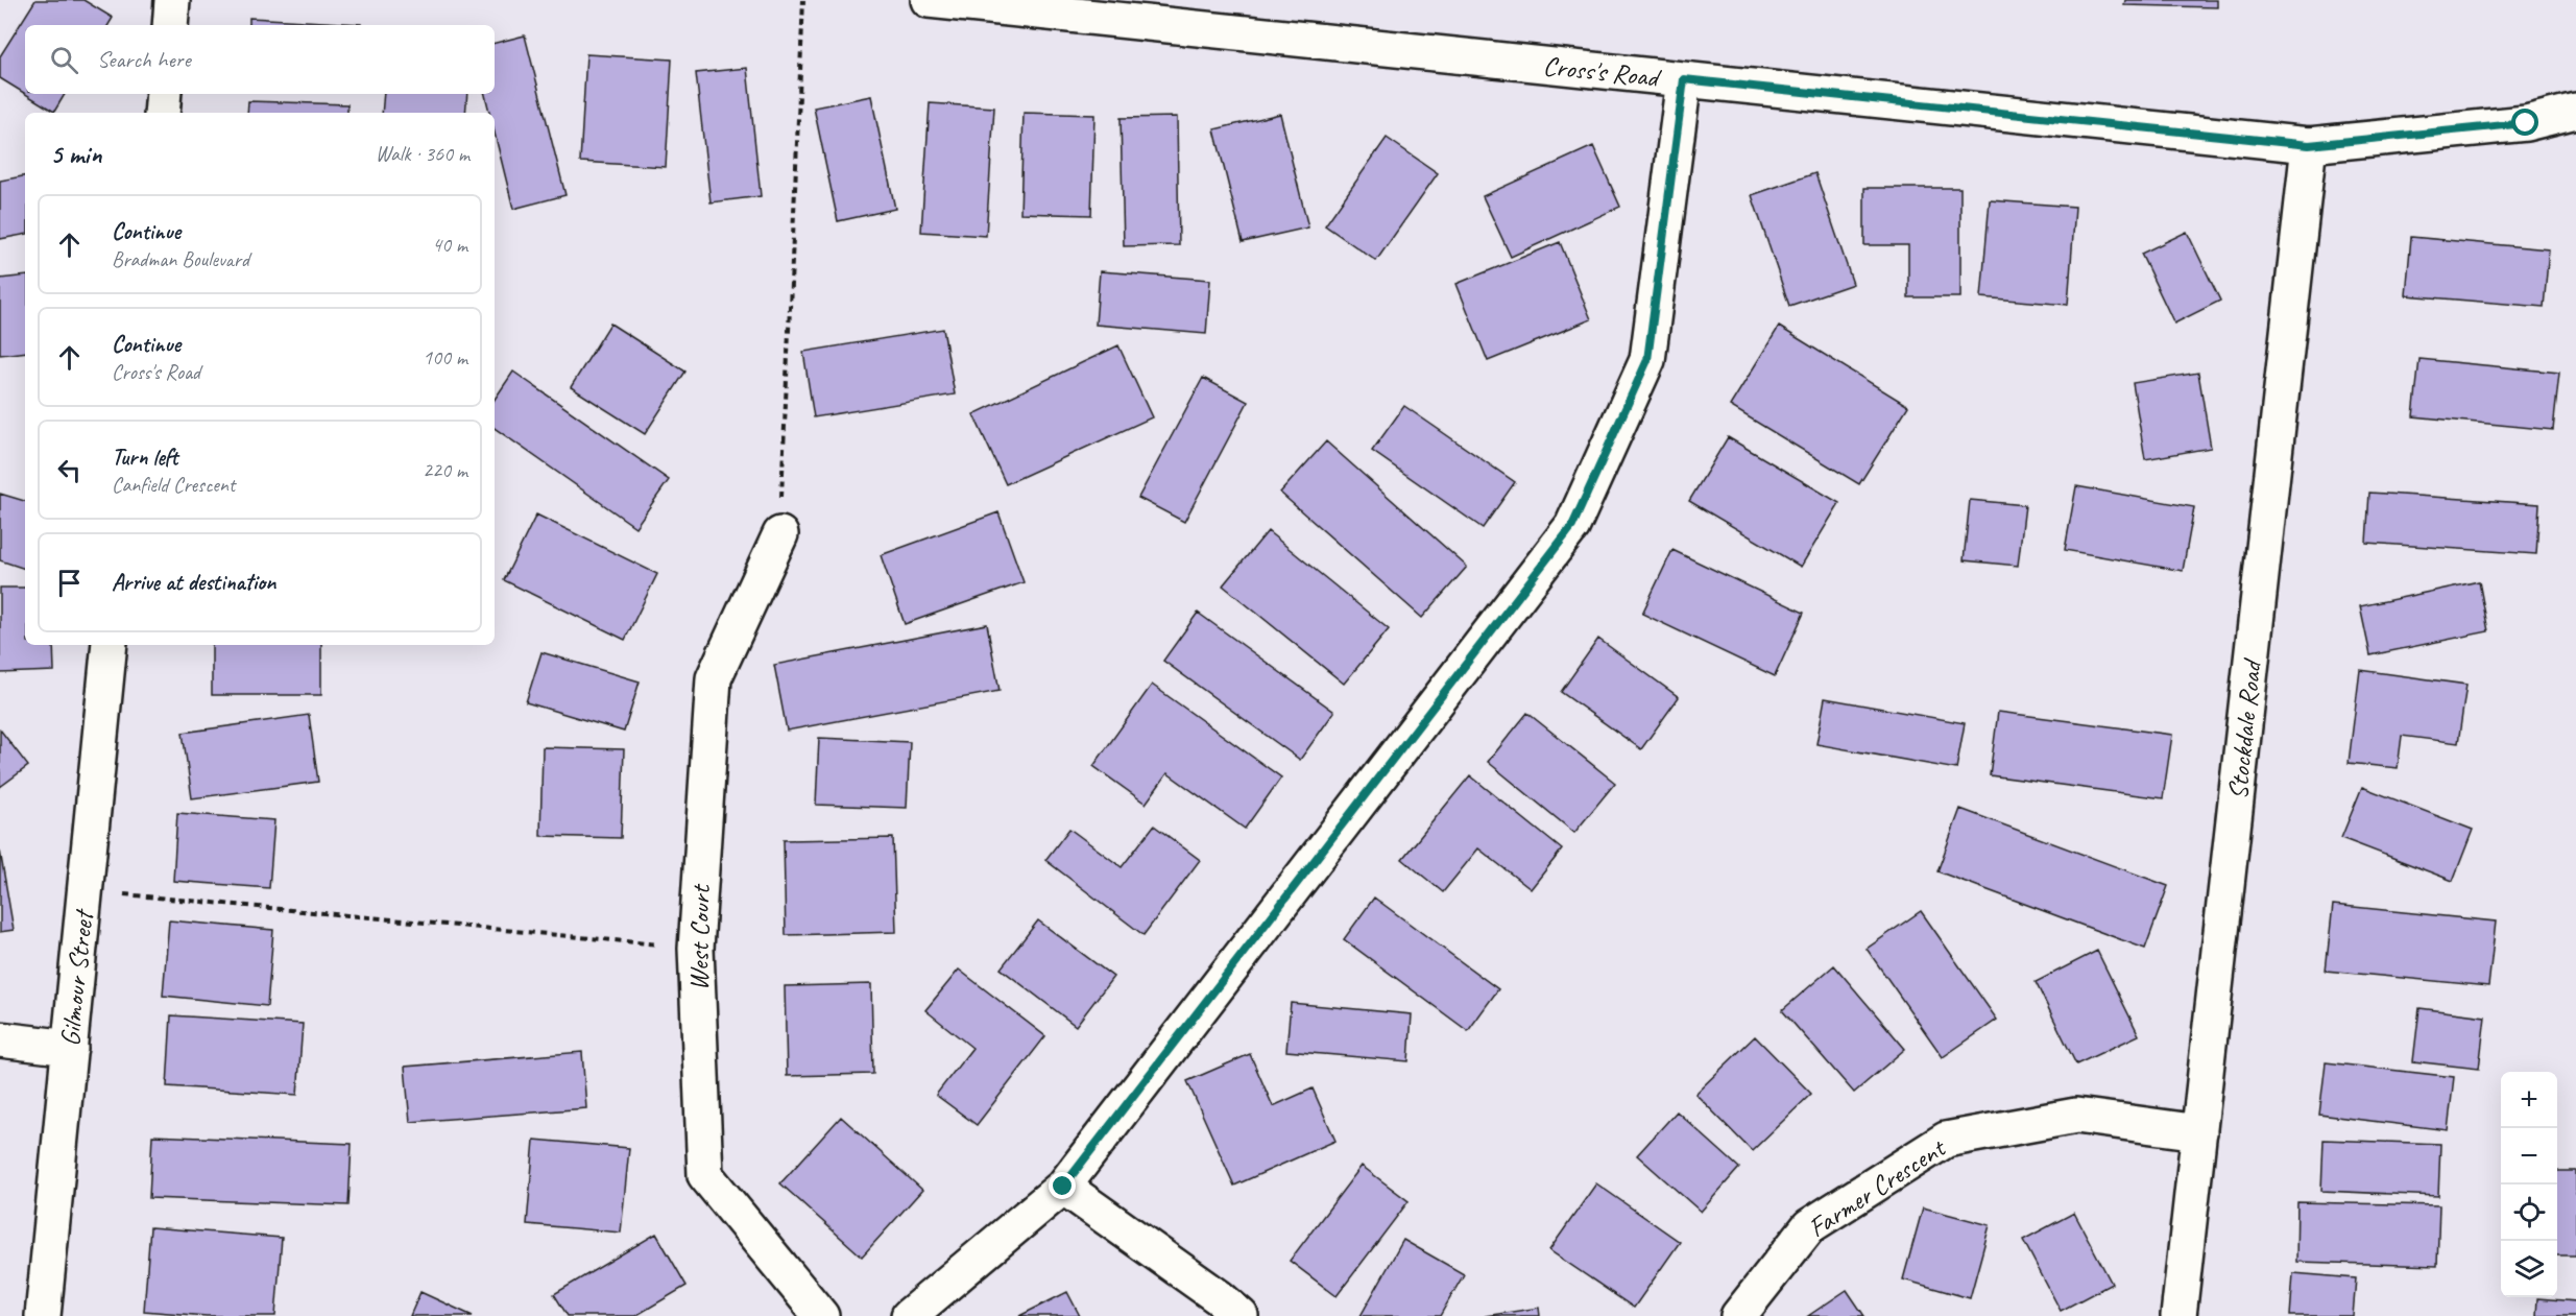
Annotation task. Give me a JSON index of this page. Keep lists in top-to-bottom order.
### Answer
{
  "streets": {
    "street": [
      "Cross's Road",
      "Stockdale Road",
      "West Court",
      "Gilmour Street",
      "Farmer Crescent"
    ]
  },
  "crossings": [
    ["Cross's Road", "Stockdale Road"],
    ["Stockdale Road", "Farmer Crescent"]
  ],
  "page": {
    "search": "Search here",
    "heading": ["5 min", "Walk · 360 m"],
    "list": [
      ["Continue", "Bradman Boulevard", "40 m"],
      ["Continue", "Cross's Road", "100 m"],
      ["Turn left", "Canfield Crescent", "220 m"],
      "Arrive at destination"
    ],
    "map_buttons": ["+", "−"]
  }
}
